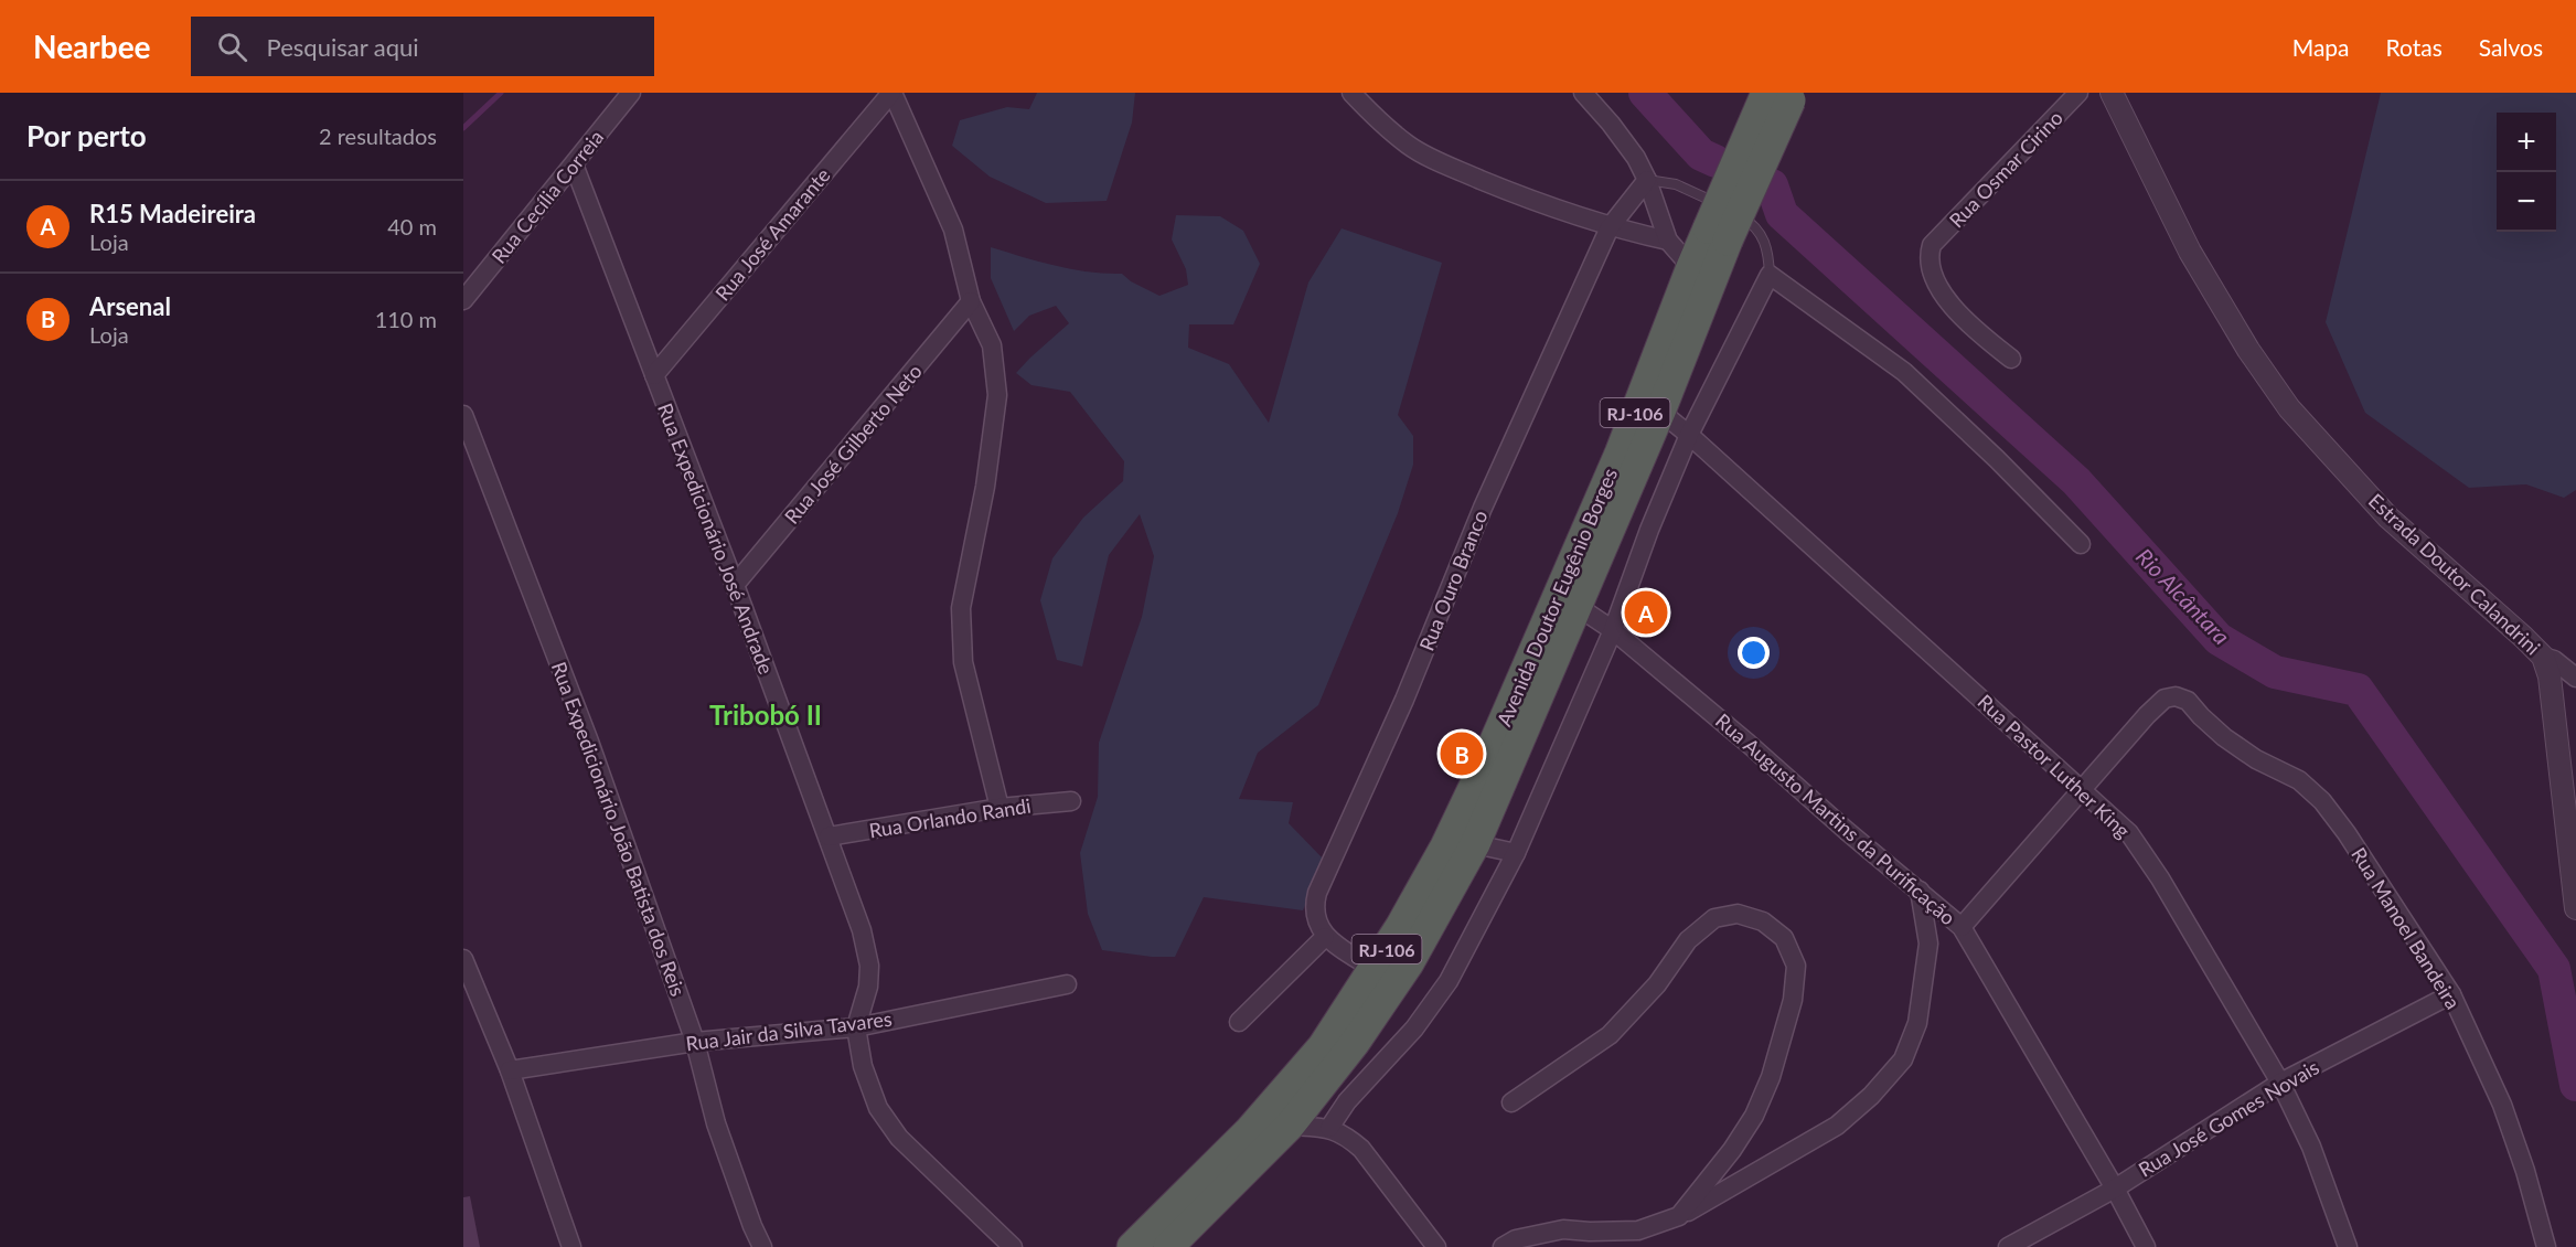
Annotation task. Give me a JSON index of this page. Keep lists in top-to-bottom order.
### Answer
{
  "streets": {
    "highway": ["RJ-106", "Avenida Doutor Eugênio Borges"],
    "street": [
      "Rua Osmar Cirino",
      "Rua Cecília Correia",
      "Rua José Amarante",
      "Rua José Gilberto Neto",
      "Rua Expedicionário José Andrade",
      "Estrada Doutor Calandrini",
      "Rua Ouro Branco",
      "Rua Pastor Luther King",
      "Rua Orlando Randi",
      "Rua Augusto Martins da Purificação",
      "Rua Expedicionário João Batista dos Reis",
      "Rua Manoel Bandeira",
      "Rua Jair da Silva Tavares",
      "Rua José Gomes Novais"
    ]
  },
  "crossings": [
    ["Rua Cecília Correia", "Rua Expedicionário José Andrade"],
    ["Rua José Amarante", "Rua Expedicionário José Andrade"],
    ["Rua José Gilberto Neto", "Rua Expedicionário José Andrade"],
    ["Rua Expedicionário José Andrade", "Rua Orlando Randi"],
    ["Rua Expedicionário José Andrade", "Rua Jair da Silva Tavares"],
    ["Avenida Doutor Eugênio Borges", "Rua Pastor Luther King"],
    ["Avenida Doutor Eugênio Borges", "Rua Augusto Martins da Purificação"],
    ["Rua Pastor Luther King", "Rua Manoel Bandeira"],
    ["Rua Pastor Luther King", "Rua José Gomes Novais"],
    ["Rua Augusto Martins da Purificação", "Rua Manoel Bandeira"],
    ["Rua Augusto Martins da Purificação", "Rua José Gomes Novais"],
    ["Rua Expedicionário João Batista dos Reis", "Rua Jair da Silva Tavares"],
    ["Rua Manoel Bandeira", "Rua José Gomes Novais"]
  ],
  "districts": ["Tribobó II"],
  "water": ["Rio Alcântara"],
  "page": {
    "header": "Nearbee",
    "search": "Pesquisar aqui",
    "nav": ["Mapa", "Rotas", "Salvos"],
    "heading": ["Por perto", "2 resultados"],
    "map_buttons": ["+", "−"],
    "list": [
      {
        "mark": "A",
        "name": "R15 Madeireira",
        "note": "Loja",
        "value": "40 m"
      },
      {
        "mark": "B",
        "name": "Arsenal",
        "note": "Loja",
        "value": "110 m"
      }
    ],
    "pins": ["A", "B"]
  }
}
